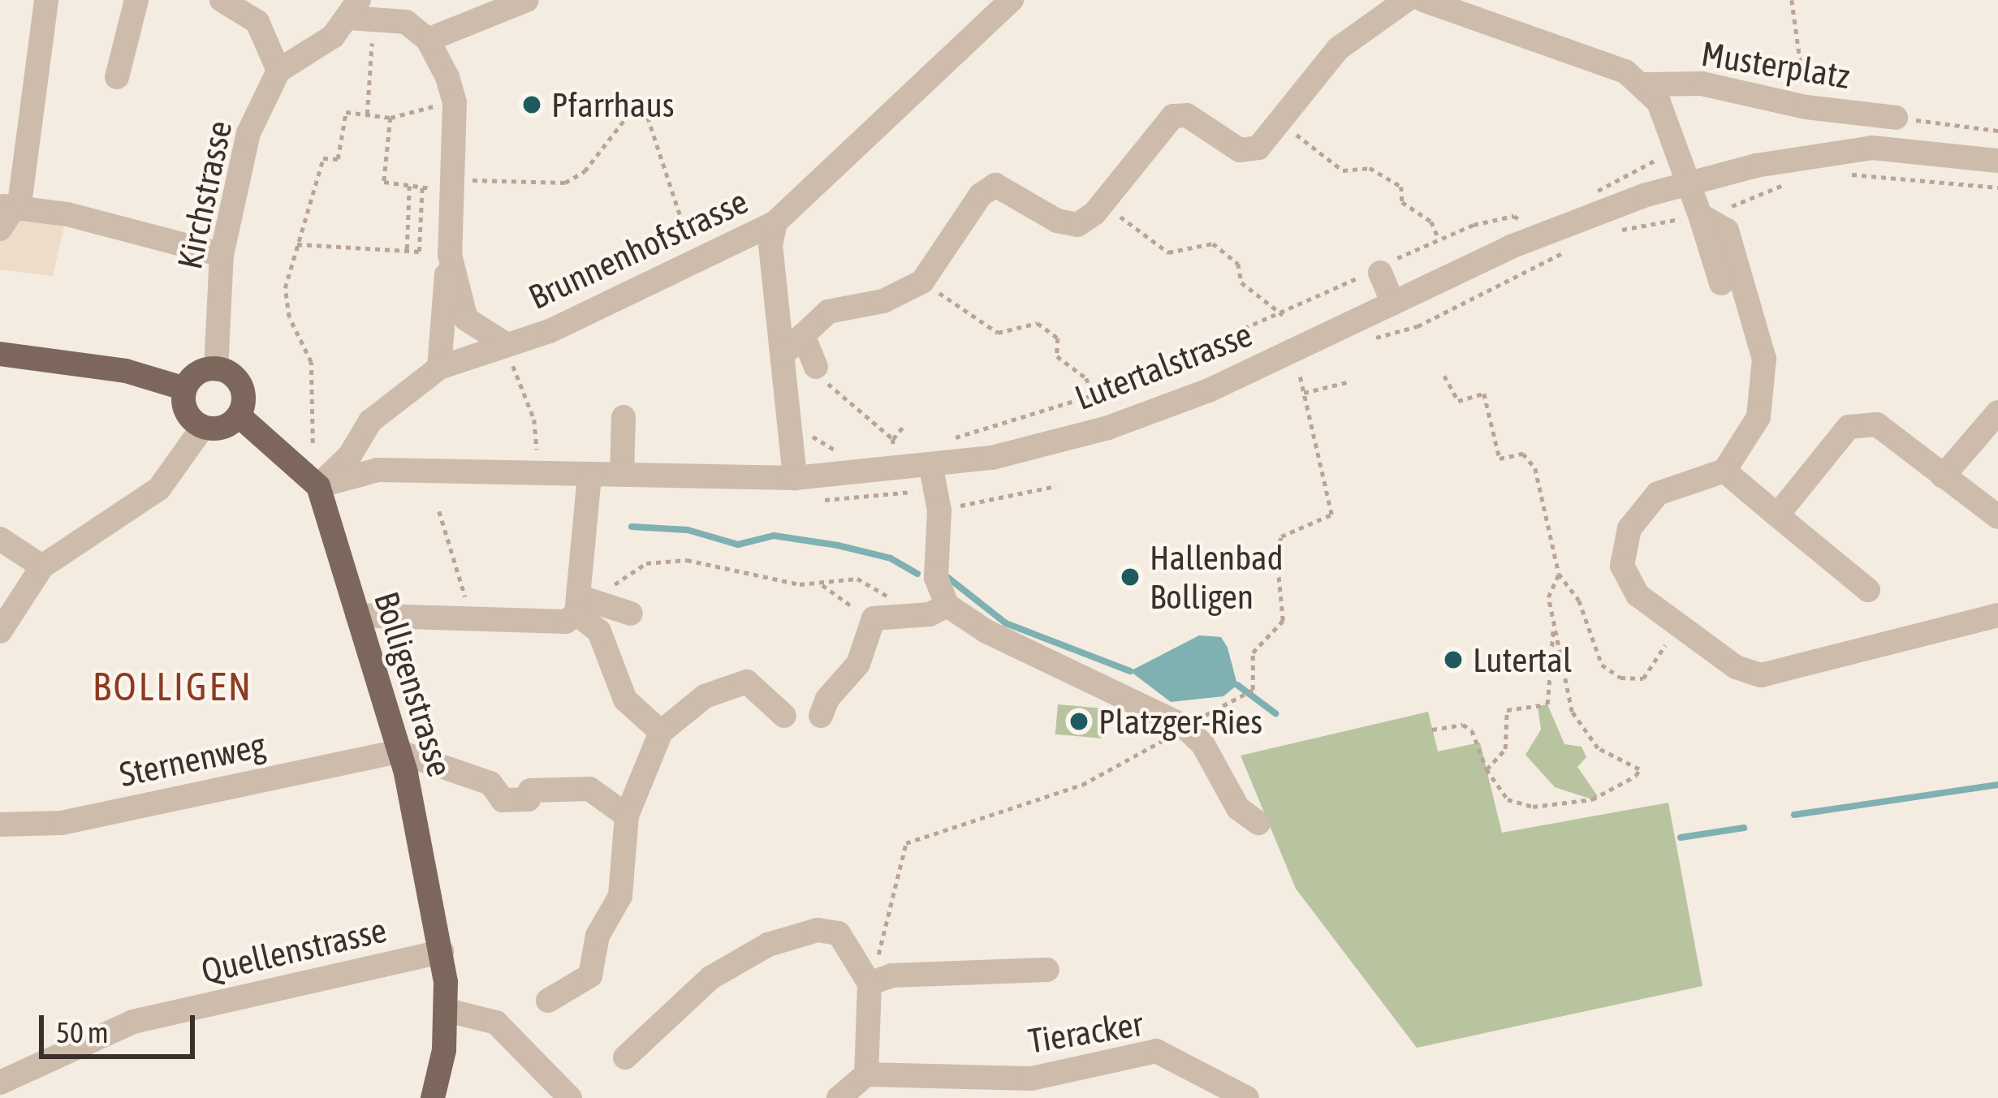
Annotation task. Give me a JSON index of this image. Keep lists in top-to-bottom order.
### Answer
{
  "streets": {
    "main road": ["Bolligenstrasse"],
    "street": [
      "Musterplatz",
      "Kirchstrasse",
      "Brunnenhofstrasse",
      "Lutertalstrasse",
      "Sternenweg",
      "Quellenstrasse",
      "Tieracker"
    ]
  },
  "crossings": [
    ["Musterplatz", "Lutertalstrasse"],
    ["Brunnenhofstrasse", "Lutertalstrasse"],
    ["Brunnenhofstrasse", "Bolligenstrasse"],
    ["Lutertalstrasse", "Bolligenstrasse"],
    ["Bolligenstrasse", "Sternenweg"],
    ["Bolligenstrasse", "Quellenstrasse"]
  ],
  "districts": ["BOLLIGEN"],
  "places": [
    "Pfarrhaus",
    "Hallenbad Bolligen",
    "Lutertal",
    "Platzger-Ries"
  ],
  "scale_bar": "50 m"
}
